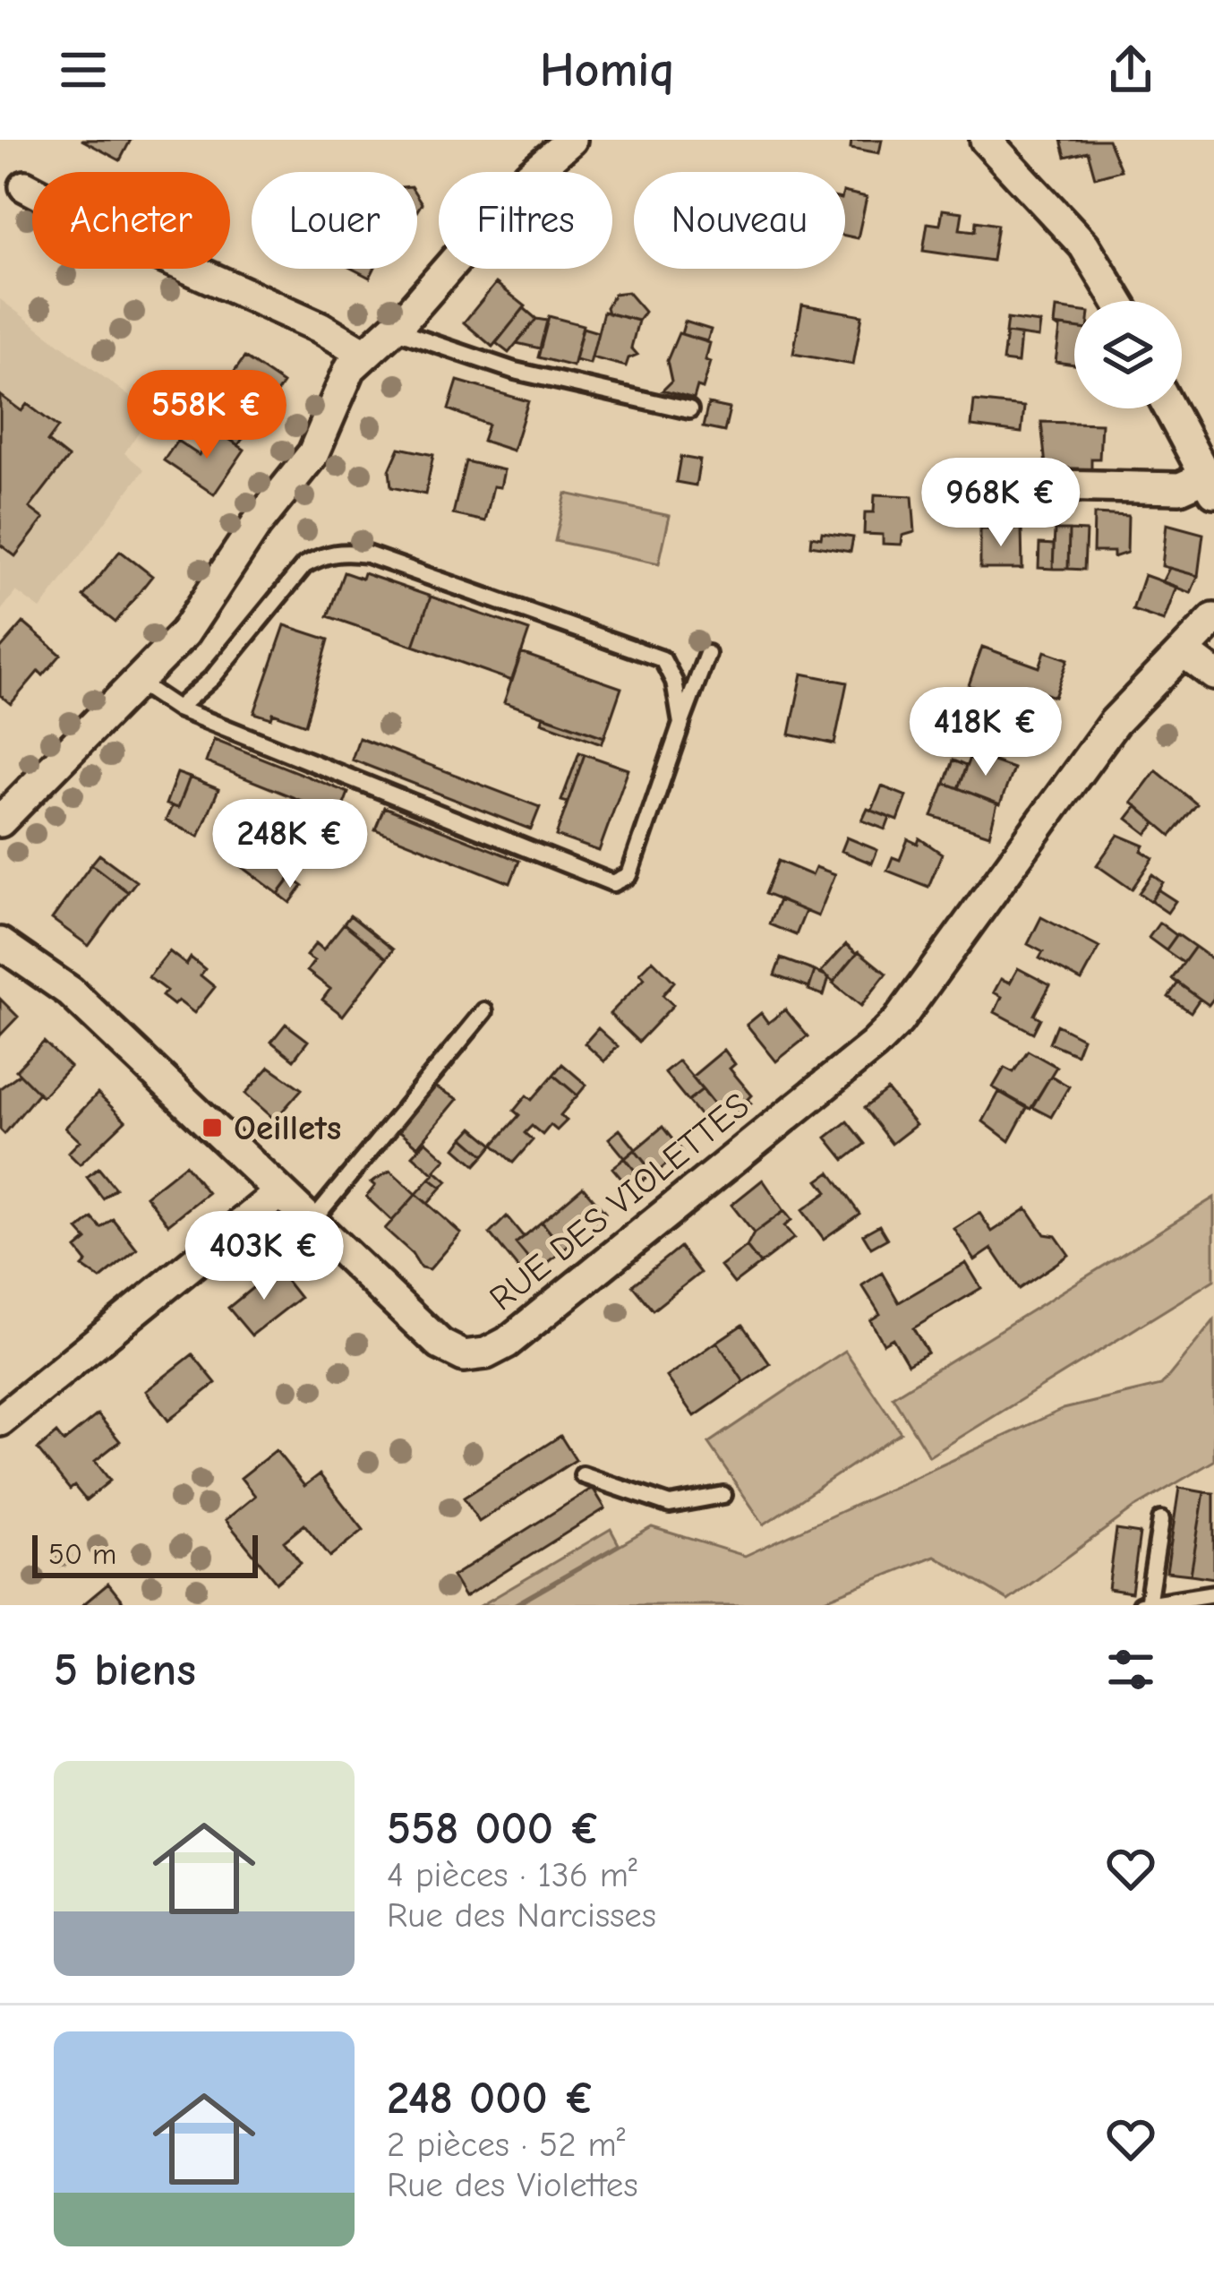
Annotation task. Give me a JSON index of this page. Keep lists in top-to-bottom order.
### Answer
{
  "streets": {
    "street": ["RUE DES VIOLETTES"]
  },
  "places": {
    "transit": ["Oeillets"]
  },
  "scale_bar": "50 m",
  "page": {
    "header": "Homiq",
    "chip": [
      "Acheter",
      "Louer",
      "Filtres",
      "Nouveau"
    ],
    "price": [
      "558K €",
      "968K €",
      "418K €",
      "248K €",
      "403K €"
    ],
    "scale": "50 m",
    "heading": "5 biens",
    "list": [
      {
        "name": "558 000 €",
        "note": "4 pièces · 136 m² · Rue des Narcisses"
      },
      {
        "name": "248 000 €",
        "note": "2 pièces · 52 m² · Rue des Violettes"
      }
    ]
  }
}
